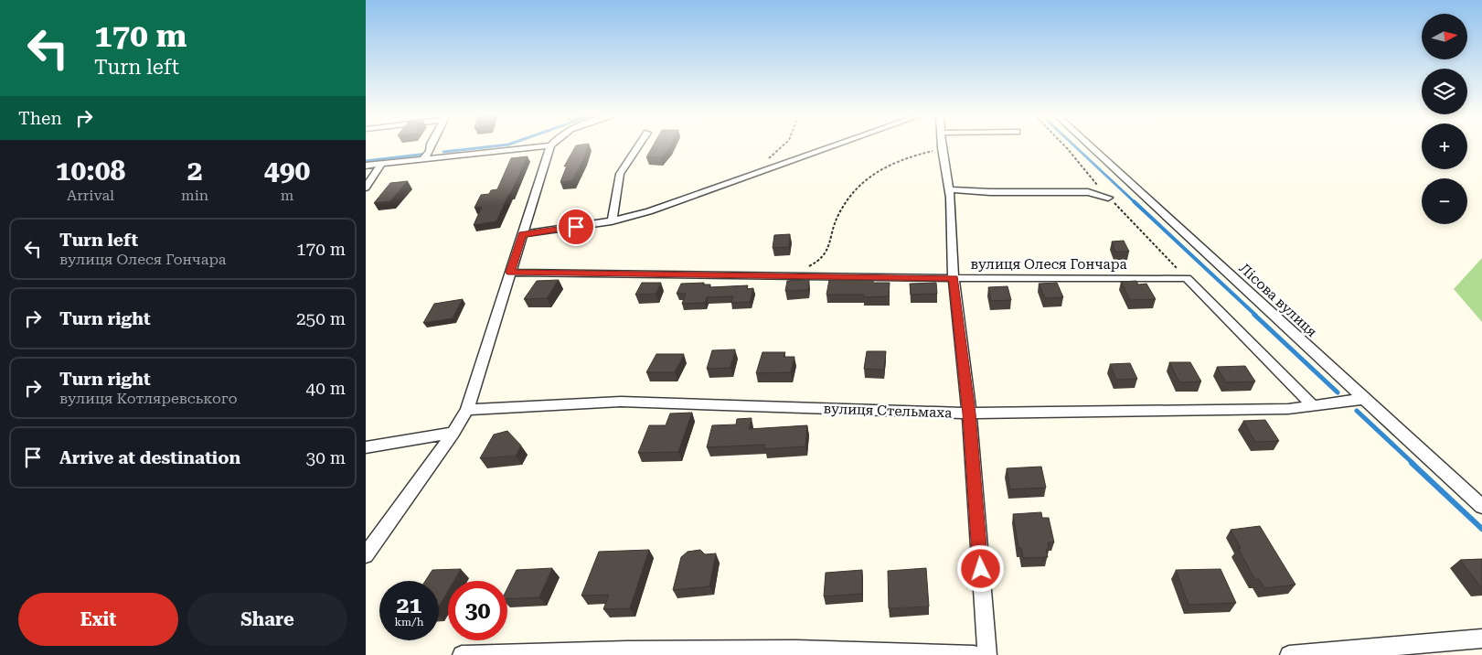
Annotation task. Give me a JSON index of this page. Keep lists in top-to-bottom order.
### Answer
{
  "streets": {
    "street": ["вулиця Олеся Гончара", "Лісова вулиця", "вулиця Стельмаха"]
  },
  "crossings": [
    ["вулиця Олеся Гончара", "вулиця Стельмаха"],
    ["Лісова вулиця", "вулиця Стельмаха"]
  ],
  "north": "right",
  "page": {
    "turn": ["170 m", "Turn left"],
    "map_buttons": ["+", "−"],
    "then": "Then",
    "eta": [
      "10:08",
      "Arrival",
      "2",
      "min",
      "490",
      "m"
    ],
    "list": [
      {
        "name": "Turn left",
        "note": "вулиця Олеся Гончара",
        "value": "170 m"
      },
      {
        "name": "Turn right",
        "value": "250 m"
      },
      {
        "name": "Turn right",
        "note": "вулиця Котляревського",
        "value": "40 m"
      },
      {
        "name": "Arrive at destination",
        "value": "30 m"
      }
    ],
    "speed": "21 km/h",
    "limit": "30",
    "buttons": ["Exit", "Share"]
  }
}
